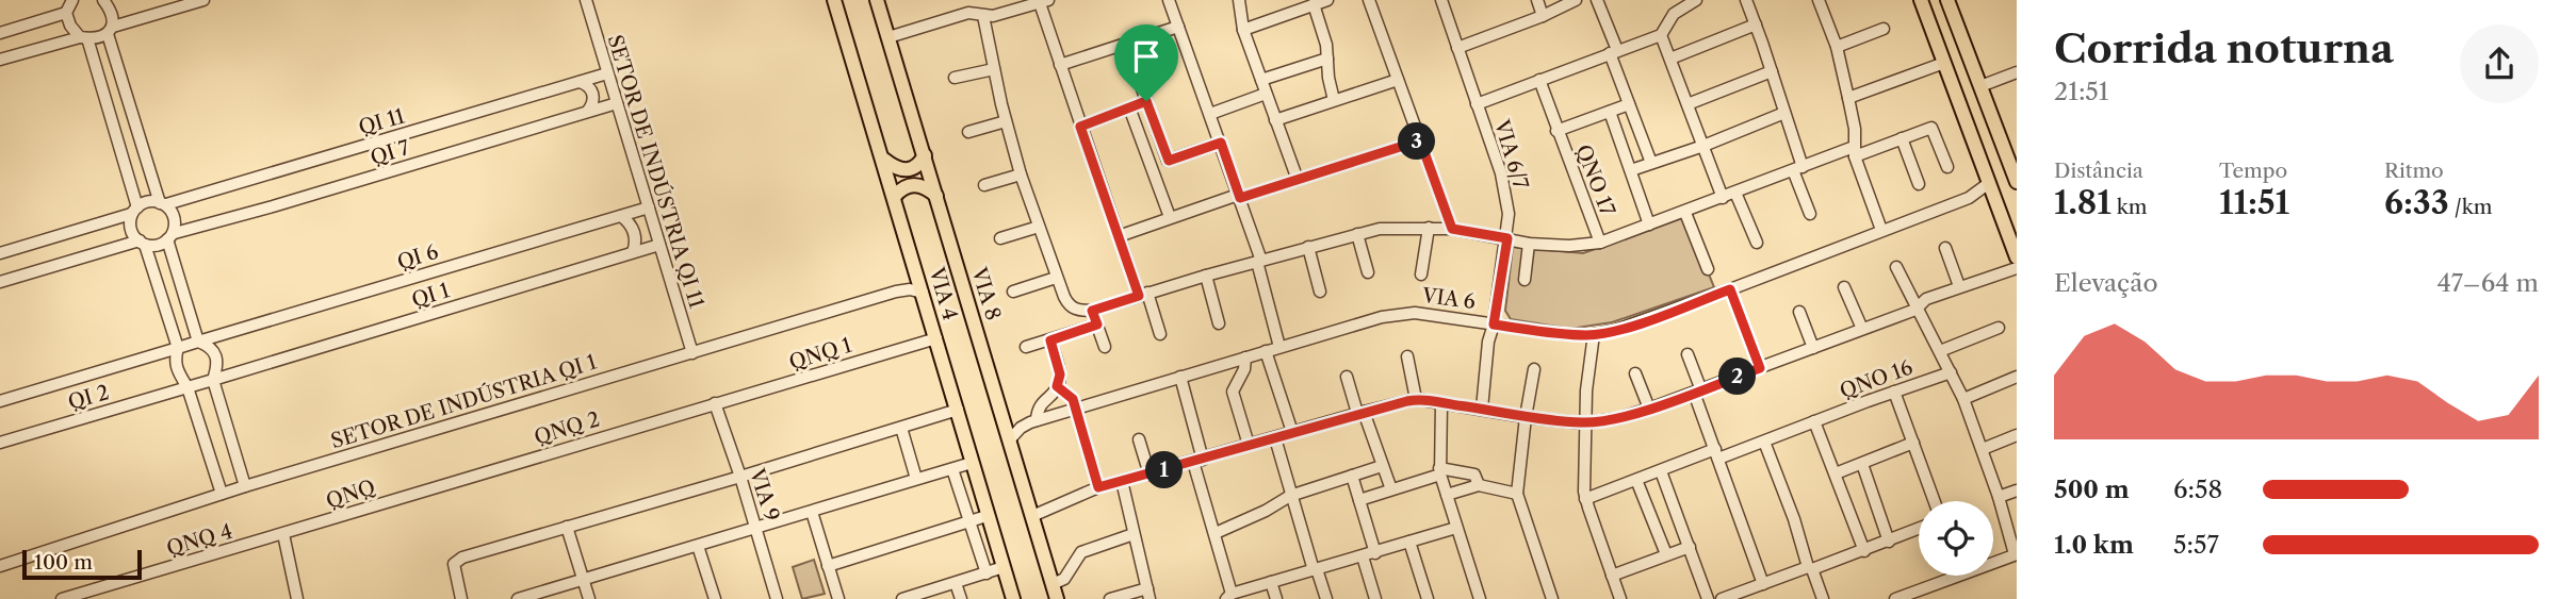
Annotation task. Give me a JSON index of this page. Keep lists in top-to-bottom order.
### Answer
{
  "streets": {
    "main road": ["VIA 4", "VIA 8"],
    "street": [
      "QI 11",
      "QI 7",
      "VIA 6/7",
      "SETOR DE INDÚSTRIA QI 11",
      "QNO 17",
      "QI 6",
      "QI 1",
      "VIA 6",
      "QNQ 1",
      "QNO 16",
      "QI 2",
      "SETOR DE INDÚSTRIA QI 1",
      "QNQ 2",
      "QNQ",
      "VIA 9",
      "QNQ 4"
    ]
  },
  "crossings": [
    ["QI 11", "QI 7"],
    ["QI 11", "SETOR DE INDÚSTRIA QI 11"],
    ["QI 7", "SETOR DE INDÚSTRIA QI 11"],
    ["VIA 6/7", "QNO 17"],
    ["VIA 6/7", "VIA 6"],
    ["SETOR DE INDÚSTRIA QI 11", "QI 6"],
    ["SETOR DE INDÚSTRIA QI 11", "QI 1"],
    ["SETOR DE INDÚSTRIA QI 11", "SETOR DE INDÚSTRIA QI 1"],
    ["QI 6", "QI 1"],
    ["QI 6", "QI 2"],
    ["VIA 4", "QNQ 1"],
    ["VIA 8", "VIA 6"],
    ["QI 1", "QI 2"],
    ["QNQ 1", "QNQ 2"],
    ["QNQ 1", "VIA 9"],
    ["QNQ 2", "QNQ"],
    ["QNQ 2", "VIA 9"],
    ["QNQ", "QNQ 4"]
  ],
  "scale_bar": "100 m",
  "page": {
    "heading": ["Corrida noturna", "21:51"],
    "pins": ["3", "2", "1"],
    "stats": [
      ["Distância", "1.81 km"],
      ["Tempo", "11:51"],
      ["Ritmo", "6:33 /km"]
    ],
    "chart": ["Elevação", "47–64 m"],
    "list": [
      {
        "name": "500 m",
        "note": "6:58"
      },
      {
        "name": "1.0 km",
        "note": "5:57"
      }
    ],
    "scale": "100 m"
  }
}
